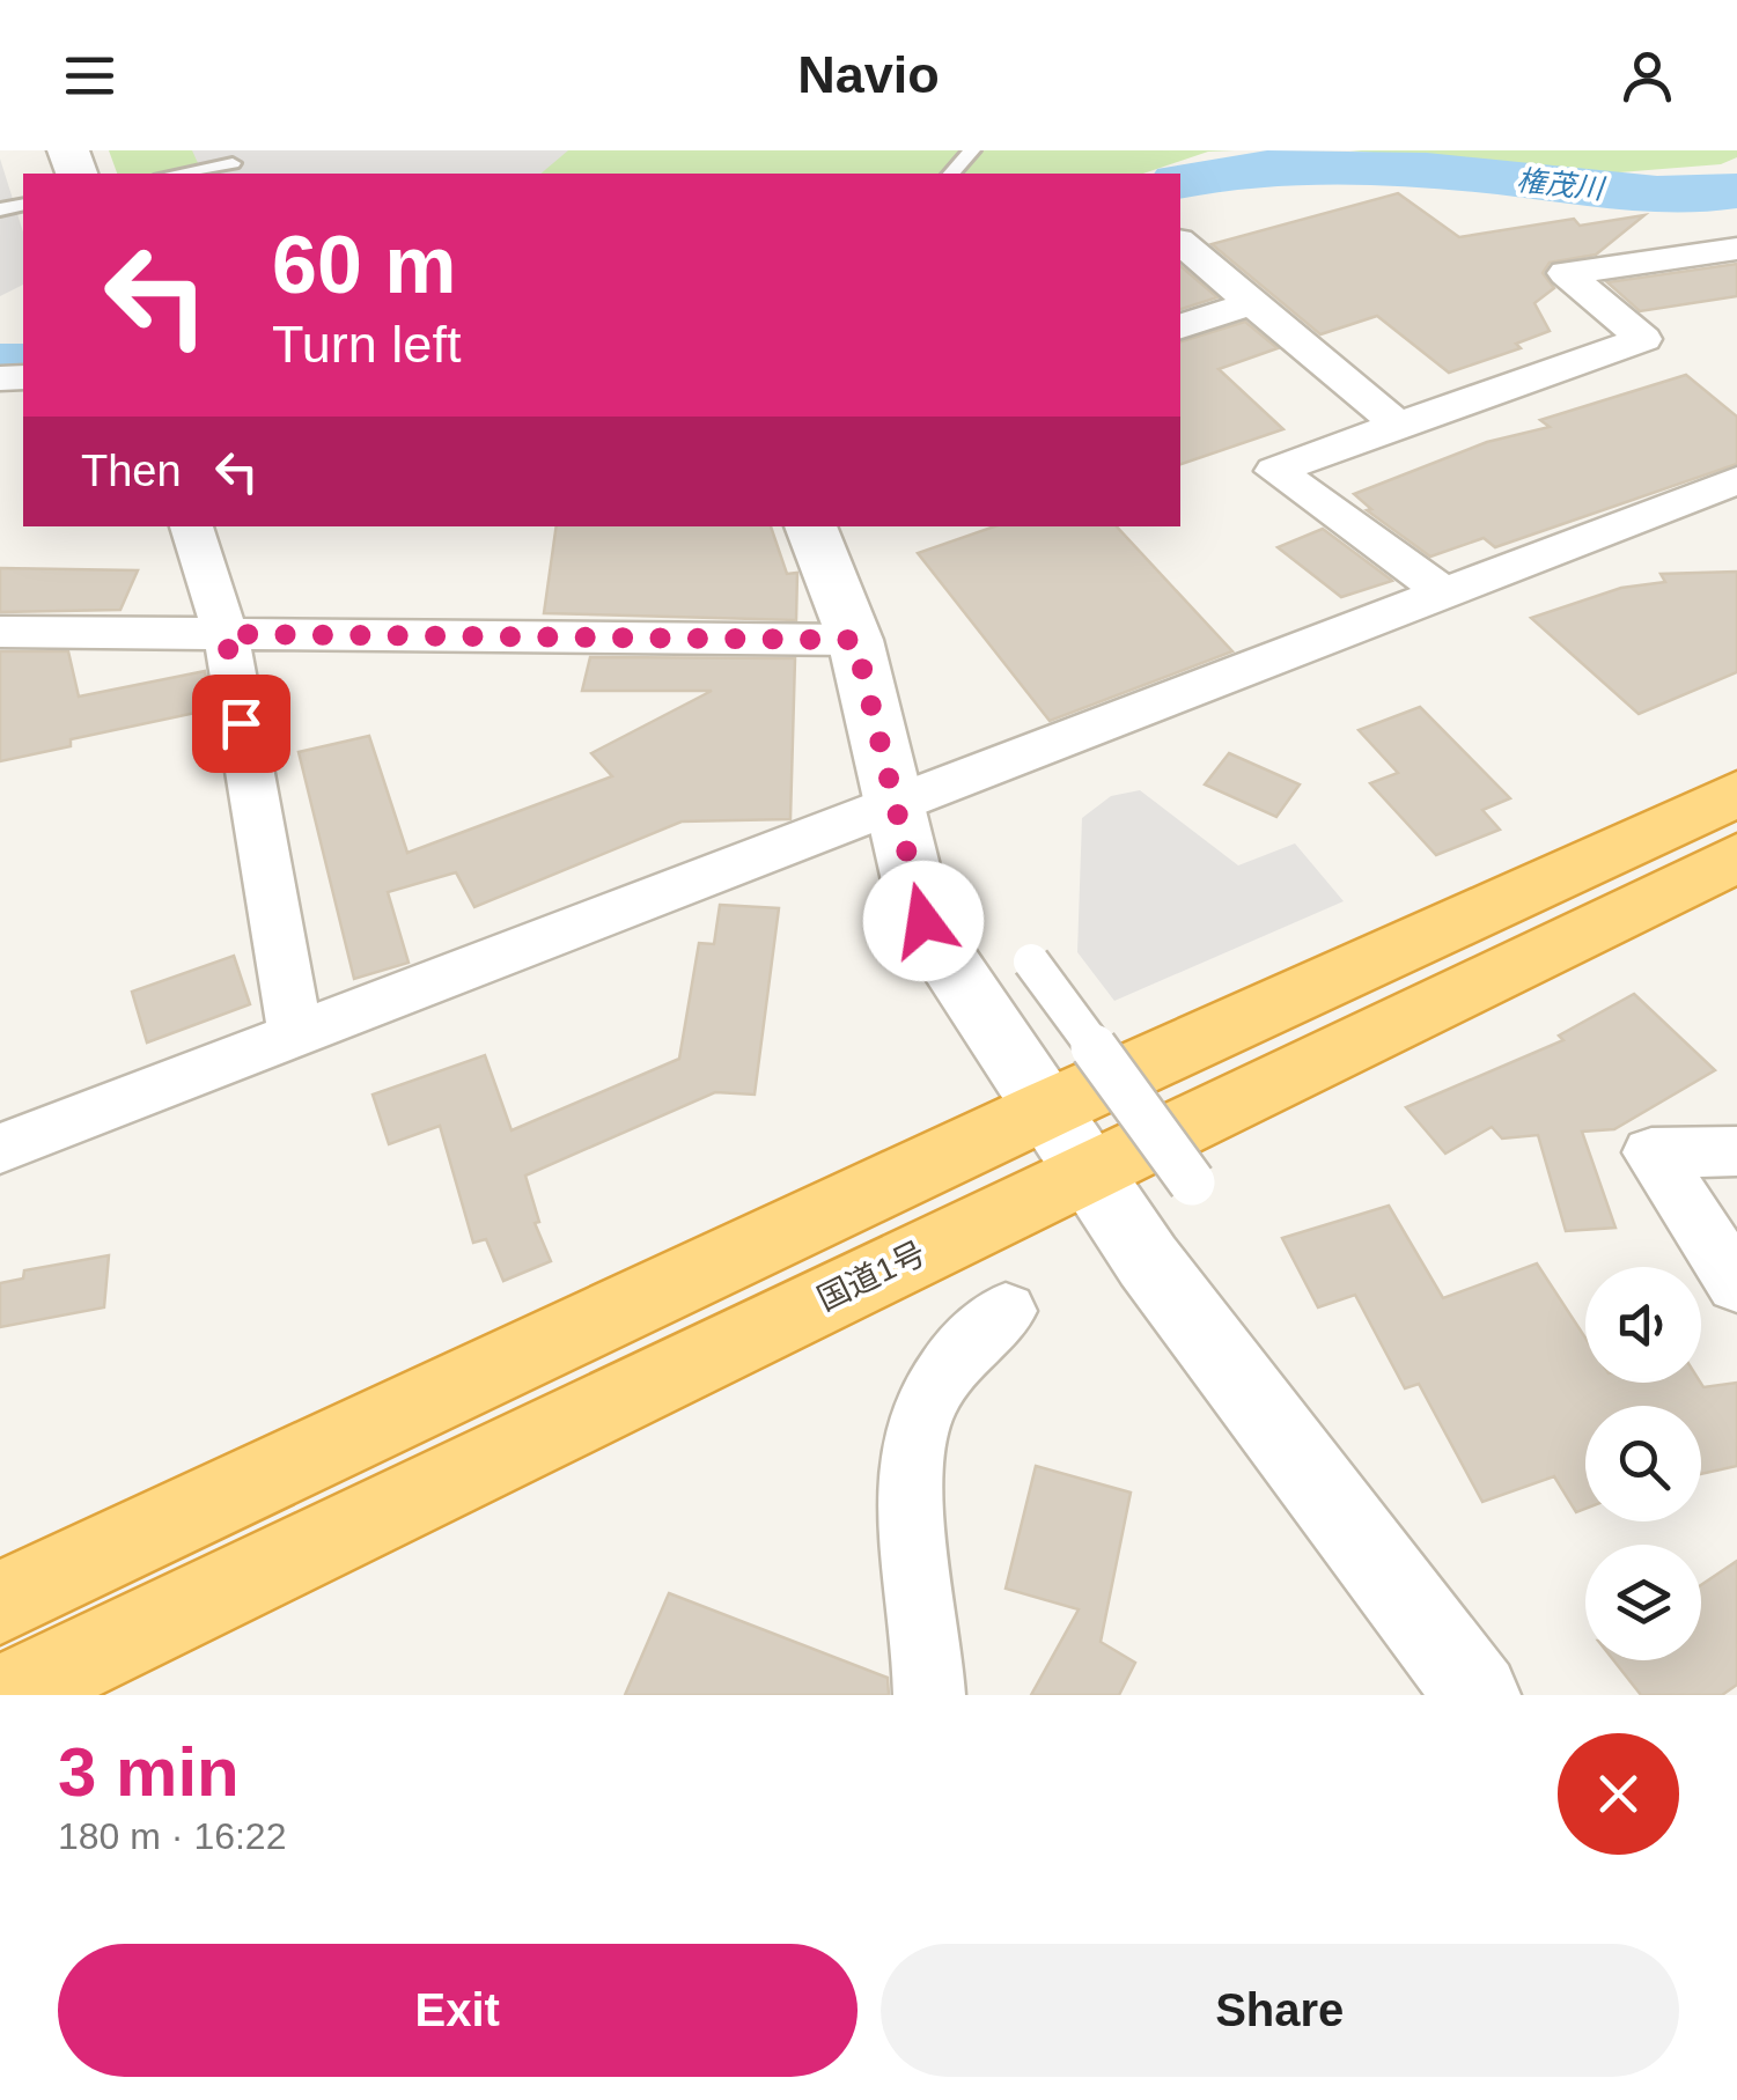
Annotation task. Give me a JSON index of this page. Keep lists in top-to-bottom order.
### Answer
{
  "streets": {
    "highway": ["国道1号"]
  },
  "water": ["権茂川"],
  "page": {
    "header": "Navio",
    "turn": ["60 m", "Turn left"],
    "then": "Then",
    "heading": ["3 min", "180 m · 16:22"],
    "buttons": ["Exit", "Share"]
  }
}
